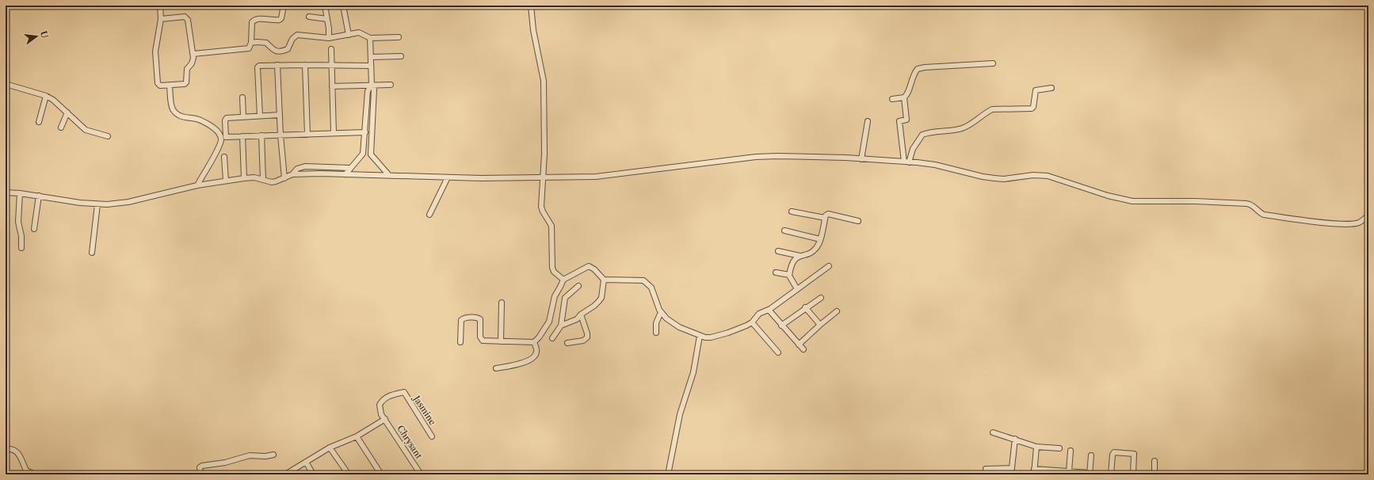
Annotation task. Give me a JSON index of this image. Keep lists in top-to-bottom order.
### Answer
{
  "streets": {
    "street": ["Jasmine", "Chrysant"]
  },
  "crossings": [
    ["Jasmine", "Chrysant"]
  ],
  "north": "right"
}
